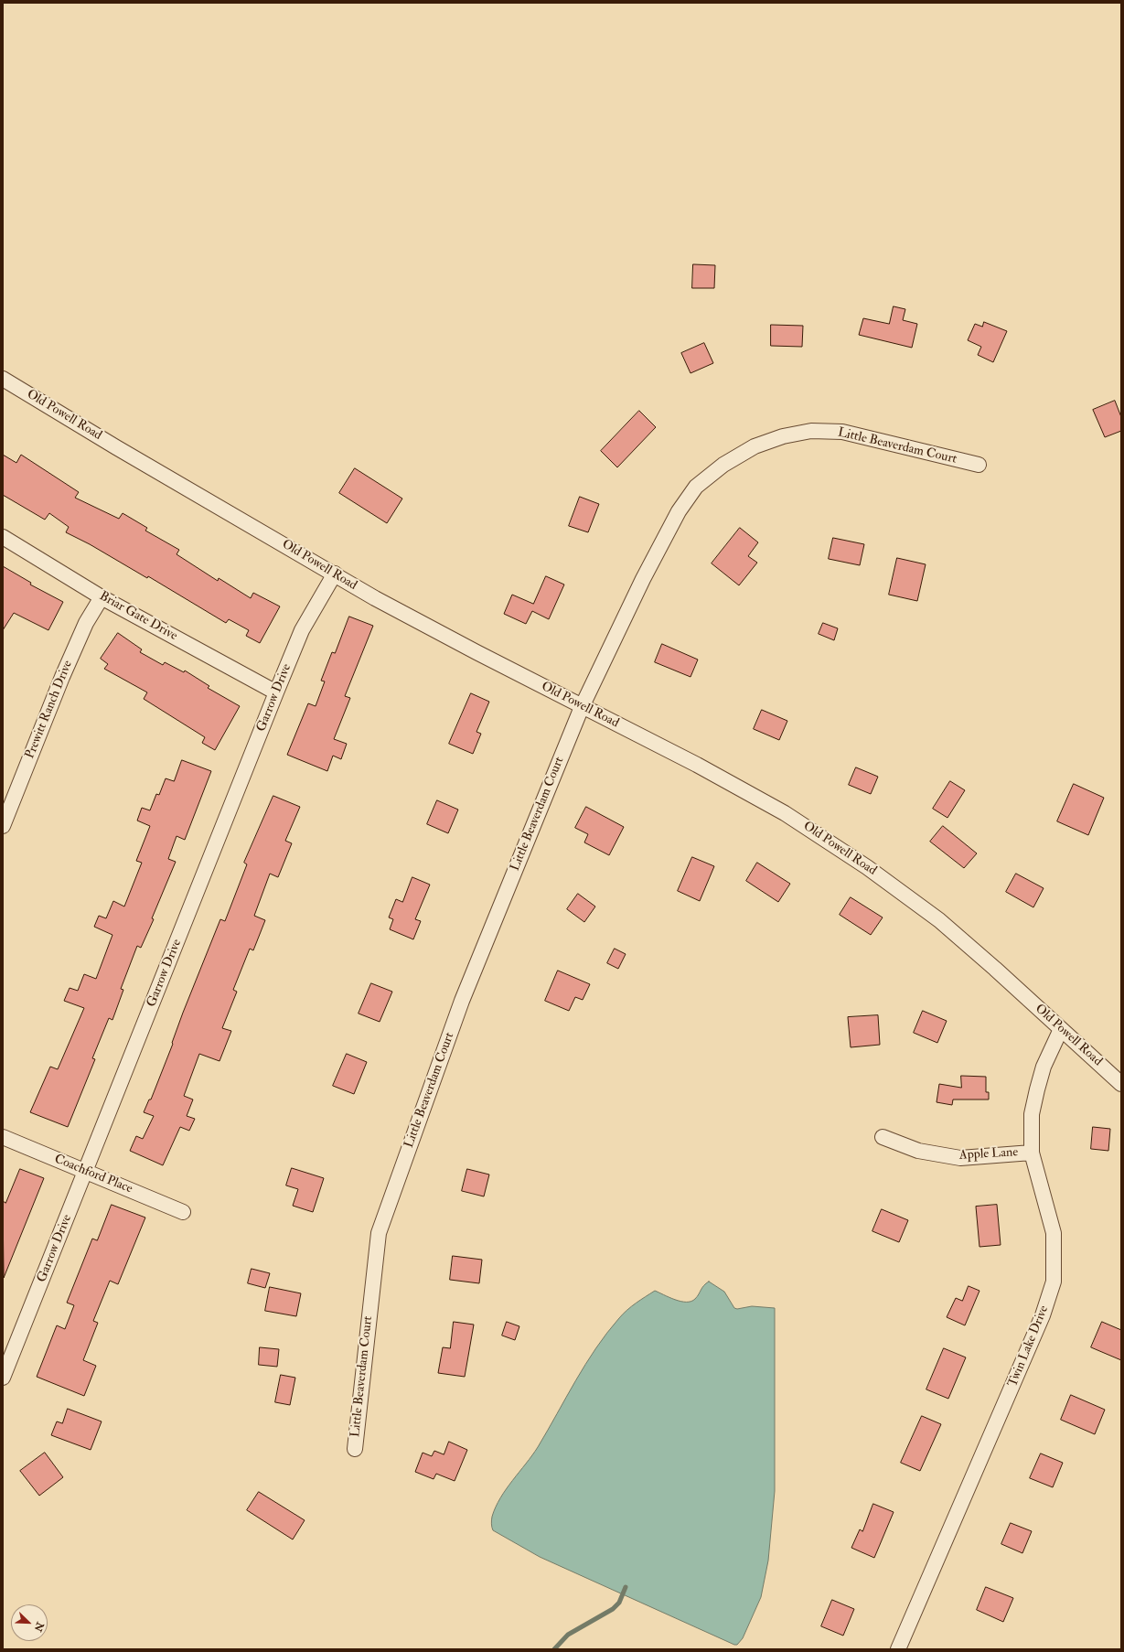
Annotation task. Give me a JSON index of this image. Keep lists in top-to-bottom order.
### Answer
{
  "streets": {
    "street": [
      "Old Powell Road",
      "Little Beaverdam Court",
      "Briar Gate Drive",
      "Garrow Drive",
      "Prewitt Ranch Drive",
      "Apple Lane",
      "Coachford Place",
      "Twin Lake Drive"
    ]
  },
  "crossings": [
    ["Old Powell Road", "Little Beaverdam Court"],
    ["Old Powell Road", "Garrow Drive"],
    ["Old Powell Road", "Twin Lake Drive"],
    ["Briar Gate Drive", "Garrow Drive"],
    ["Briar Gate Drive", "Prewitt Ranch Drive"],
    ["Garrow Drive", "Coachford Place"],
    ["Apple Lane", "Twin Lake Drive"]
  ],
  "north": "bottom right"
}
